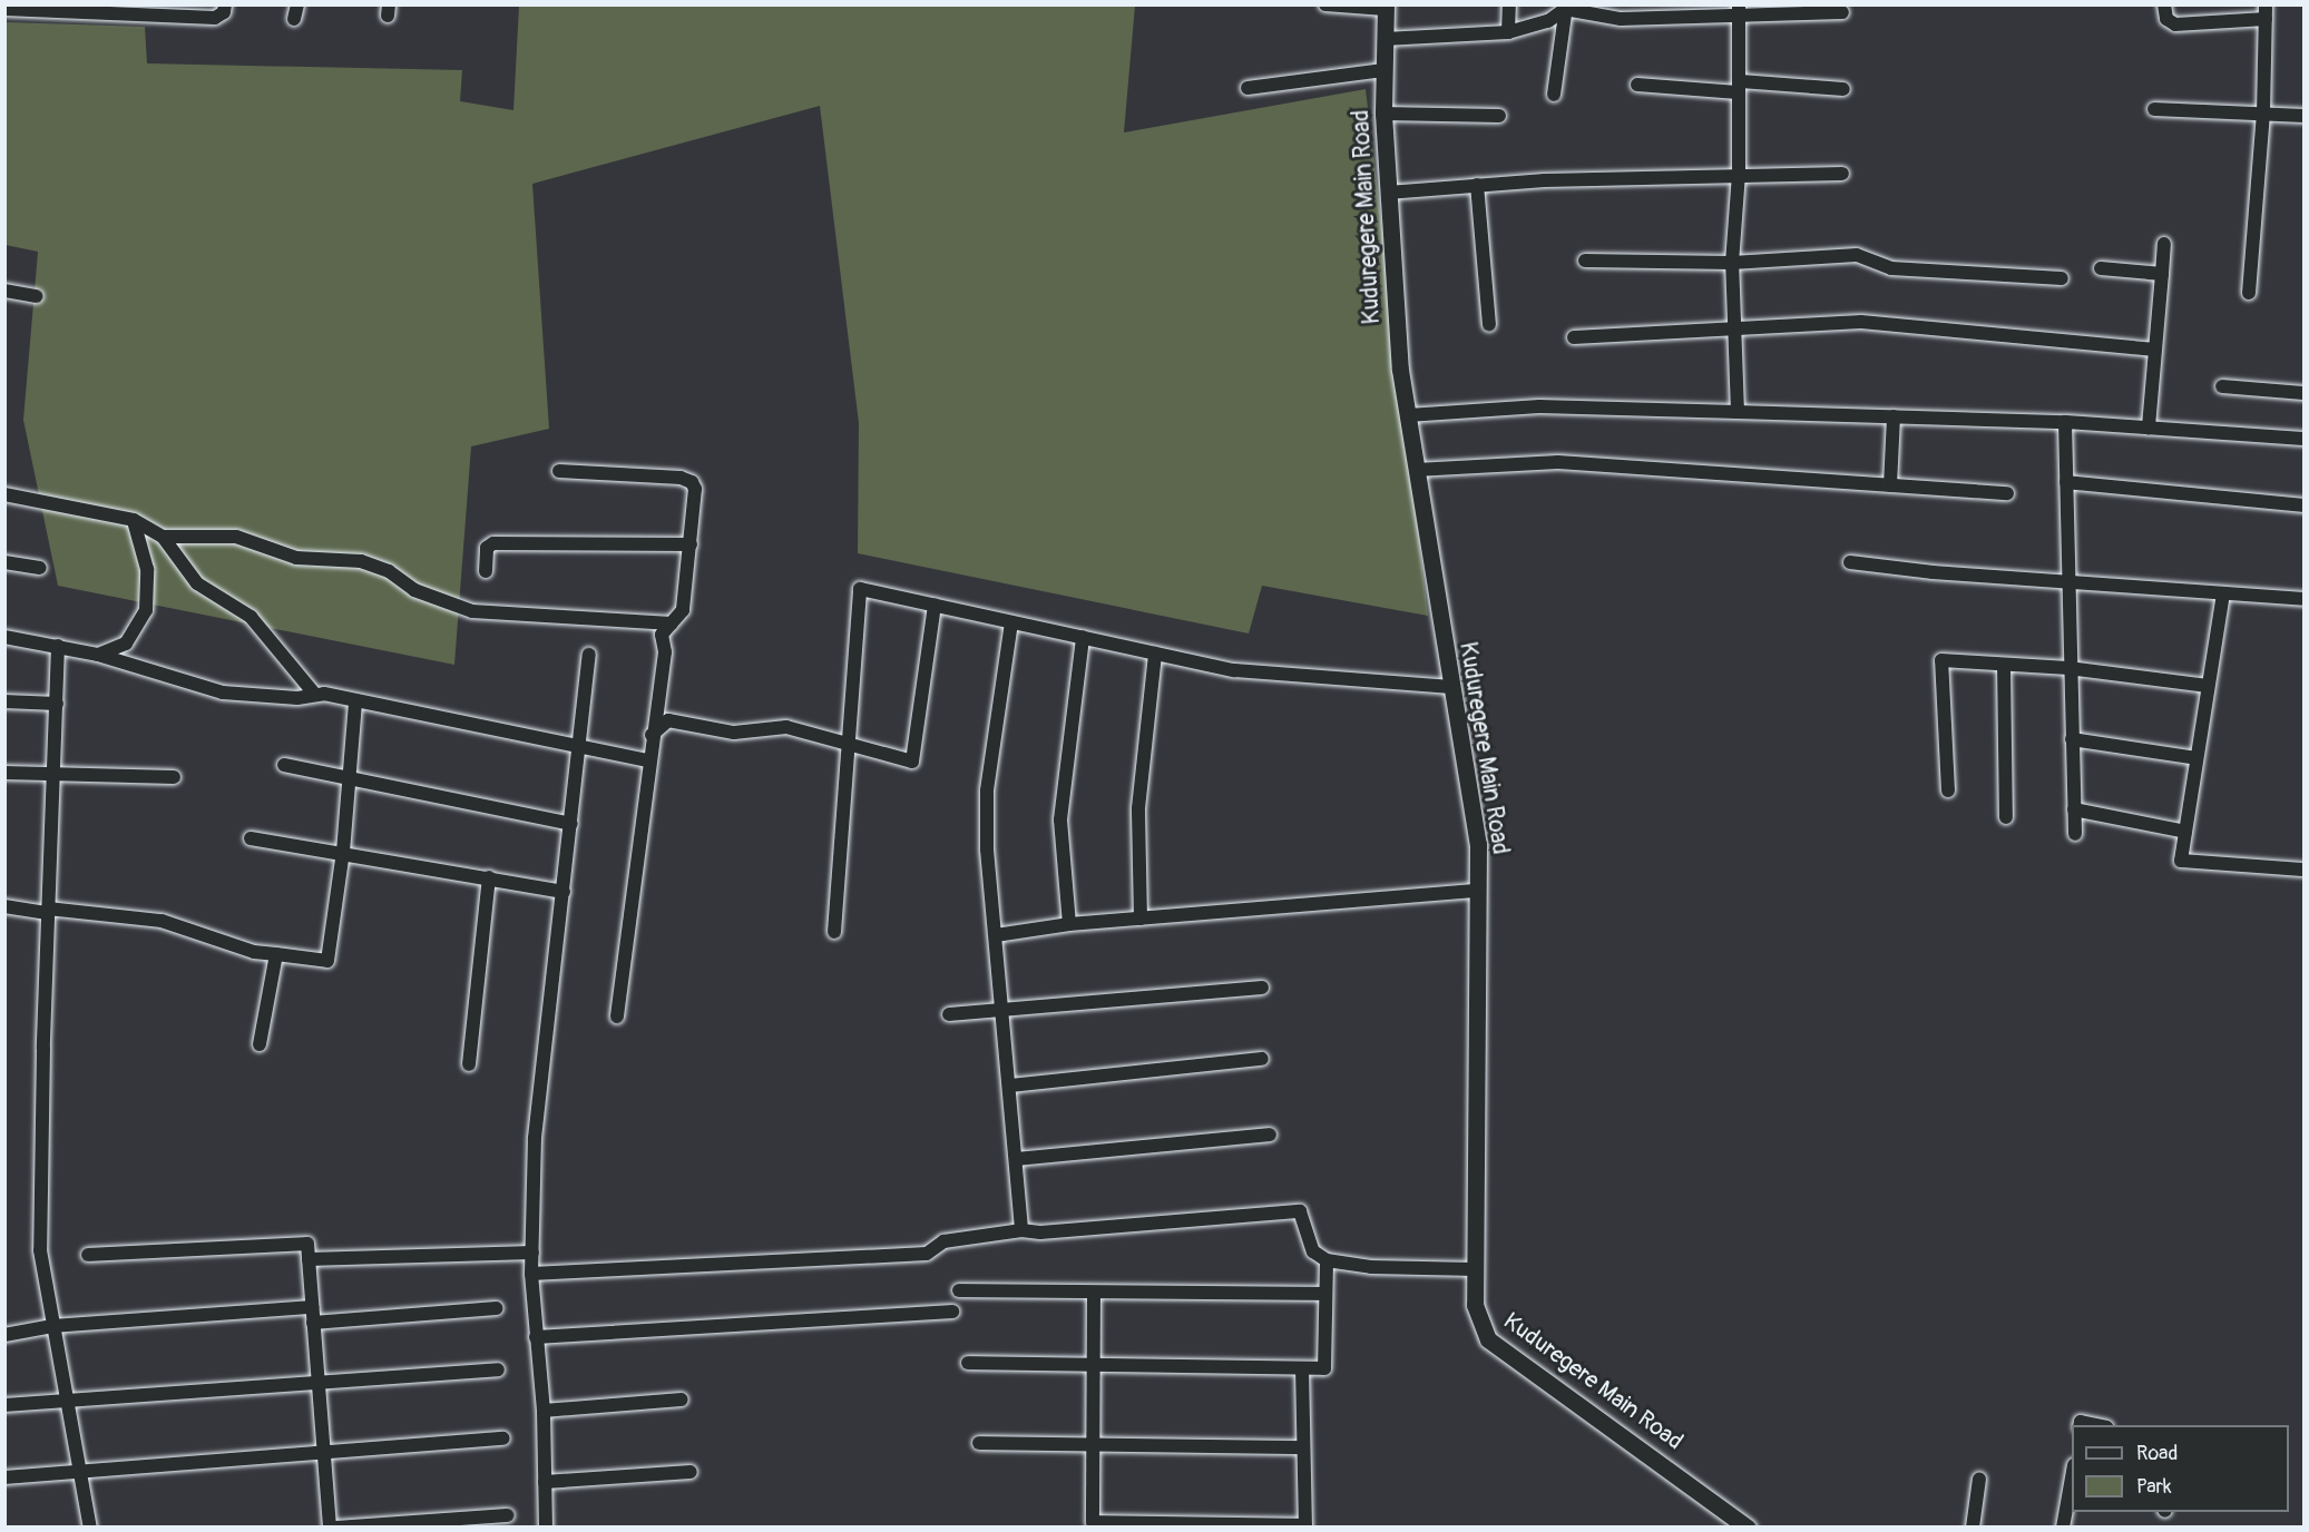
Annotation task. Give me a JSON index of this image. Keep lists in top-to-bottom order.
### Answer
{
  "streets": {
    "street": ["Kuduregere Main Road"]
  },
  "legend": ["Road", "Park"]
}
